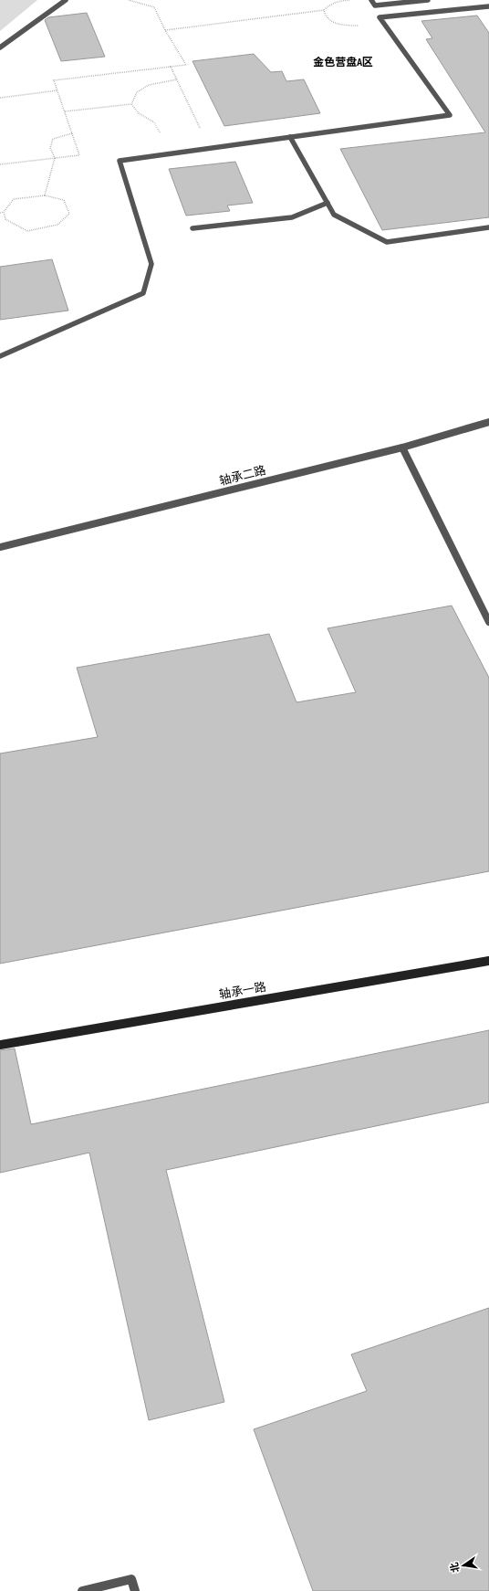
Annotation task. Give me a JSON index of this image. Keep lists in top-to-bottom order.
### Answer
{
  "streets": {
    "street": ["轴承二路", "轴承一路"]
  },
  "districts": ["金色营盘A区"],
  "north": "left"
}
